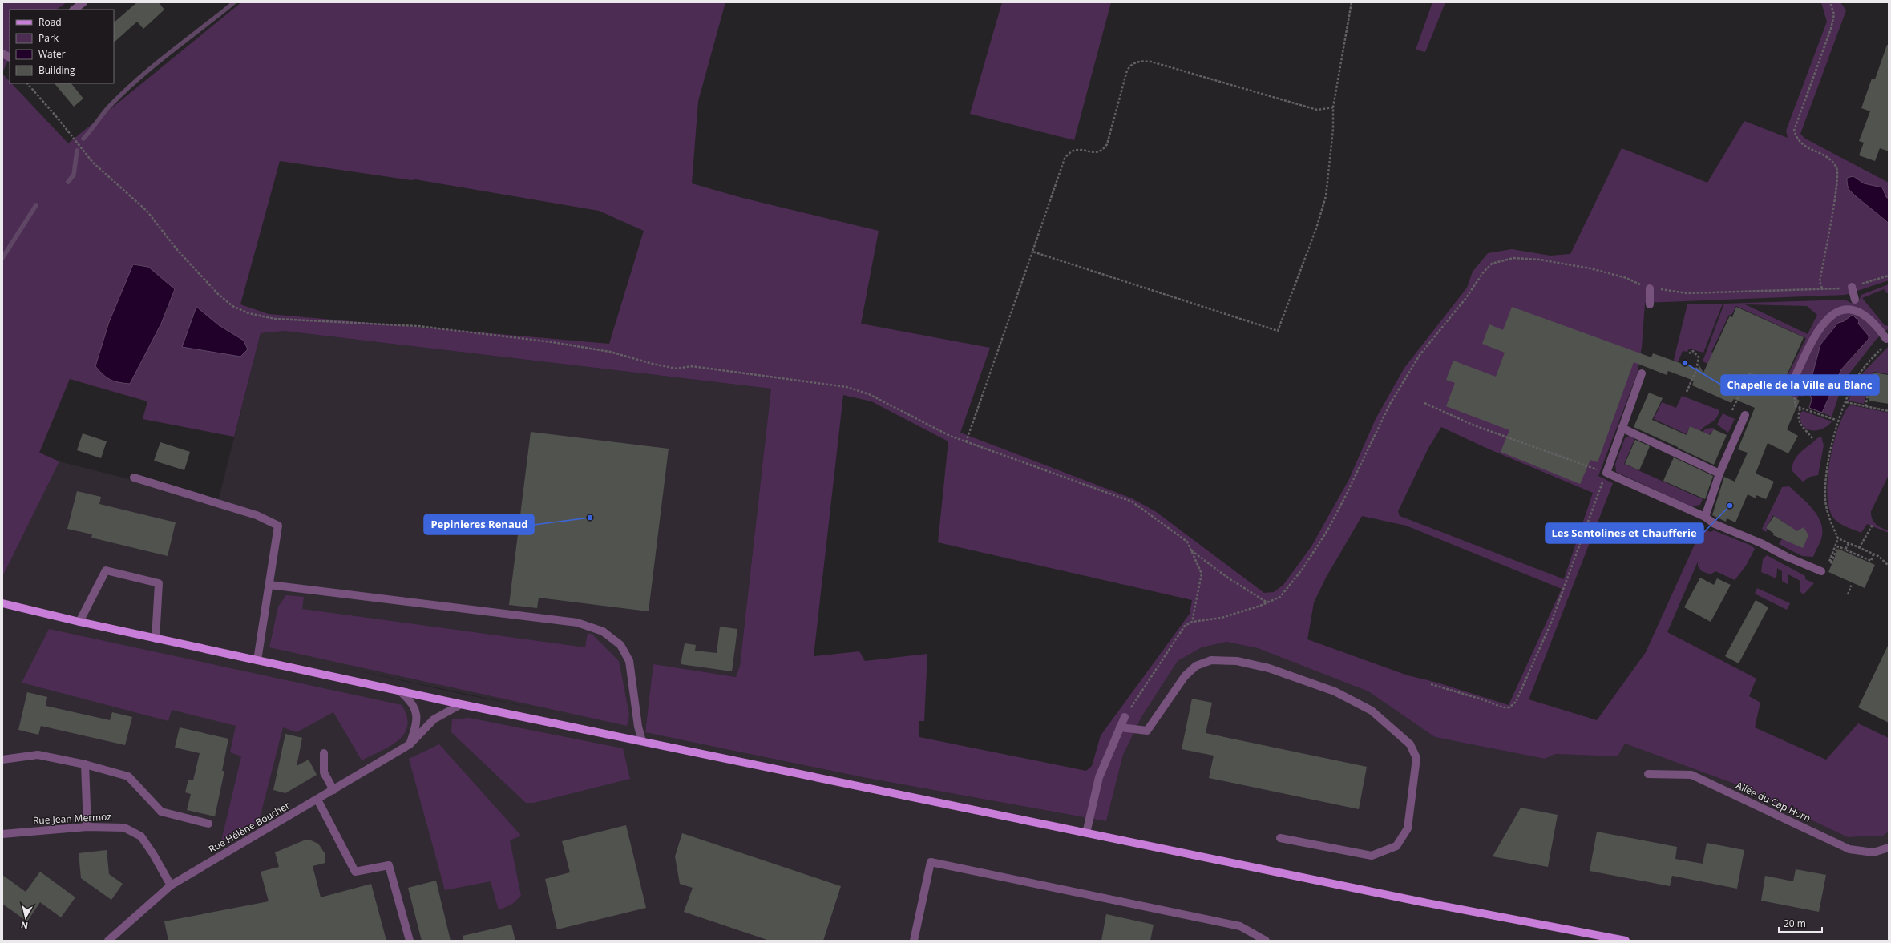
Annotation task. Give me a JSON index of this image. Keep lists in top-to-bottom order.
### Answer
{
  "streets": {
    "street": ["Allée du Cap Horn", "Rue Jean Mermoz", "Rue Hélène Boucher"]
  },
  "crossings": [
    ["Rue Jean Mermoz", "Rue Hélène Boucher"]
  ],
  "places": ["Chapelle de la Ville au Blanc", "Les Sentolines et Chaufferie", "Pepinieres Renaud"],
  "legend": [
    "Road",
    "Park",
    "Water",
    "Building"
  ],
  "scale_bar": "20 m",
  "north": "bottom"
}
